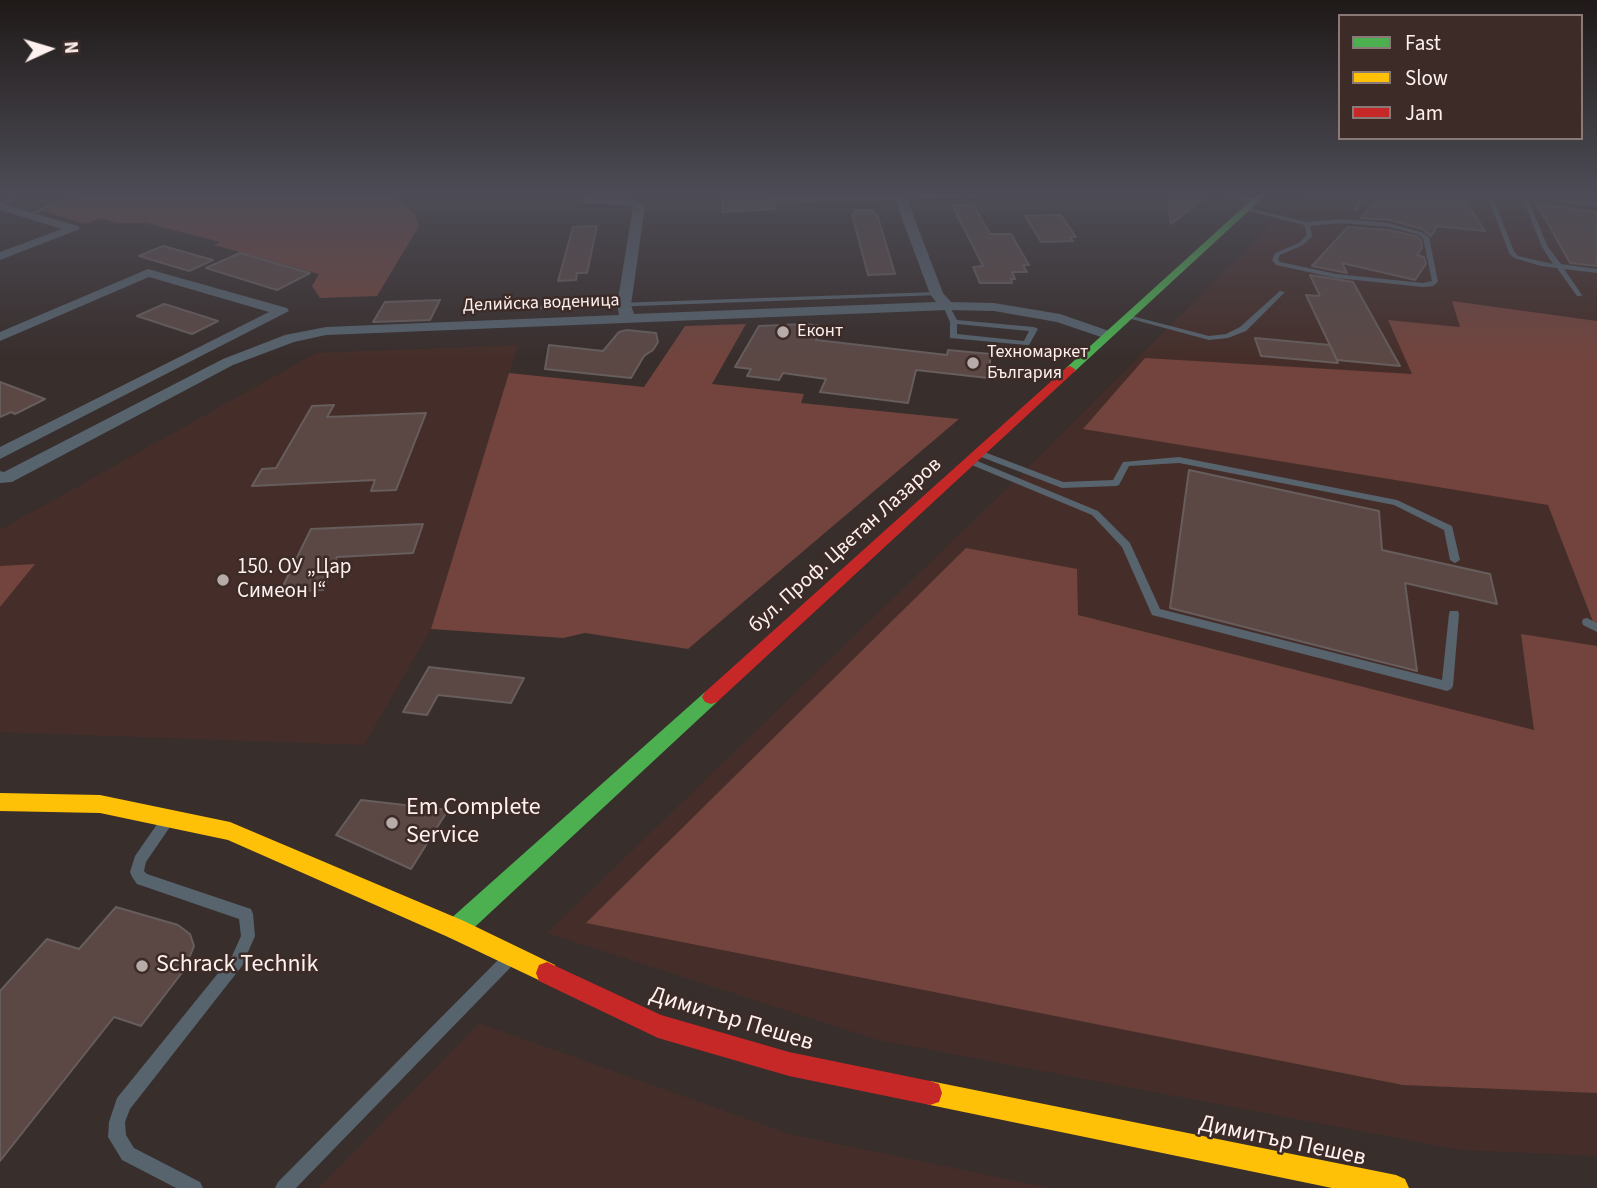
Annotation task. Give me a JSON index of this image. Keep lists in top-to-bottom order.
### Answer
{
  "streets": {
    "main road": ["бул. Проф. Цветан Лазаров", "Димитър Пешев"],
    "street": ["Делийска воденица"]
  },
  "crossings": [
    ["Делийска воденица", "бул. Проф. Цветан Лазаров"],
    ["бул. Проф. Цветан Лазаров", "Димитър Пешев"]
  ],
  "places": [
    "Еконт",
    "Техномаркет България",
    "150. ОУ „Цар Симеон I“",
    "Em Complete Service",
    "Schrack Technik"
  ],
  "legend": ["Fast", "Slow", "Jam"],
  "north": "right"
}
